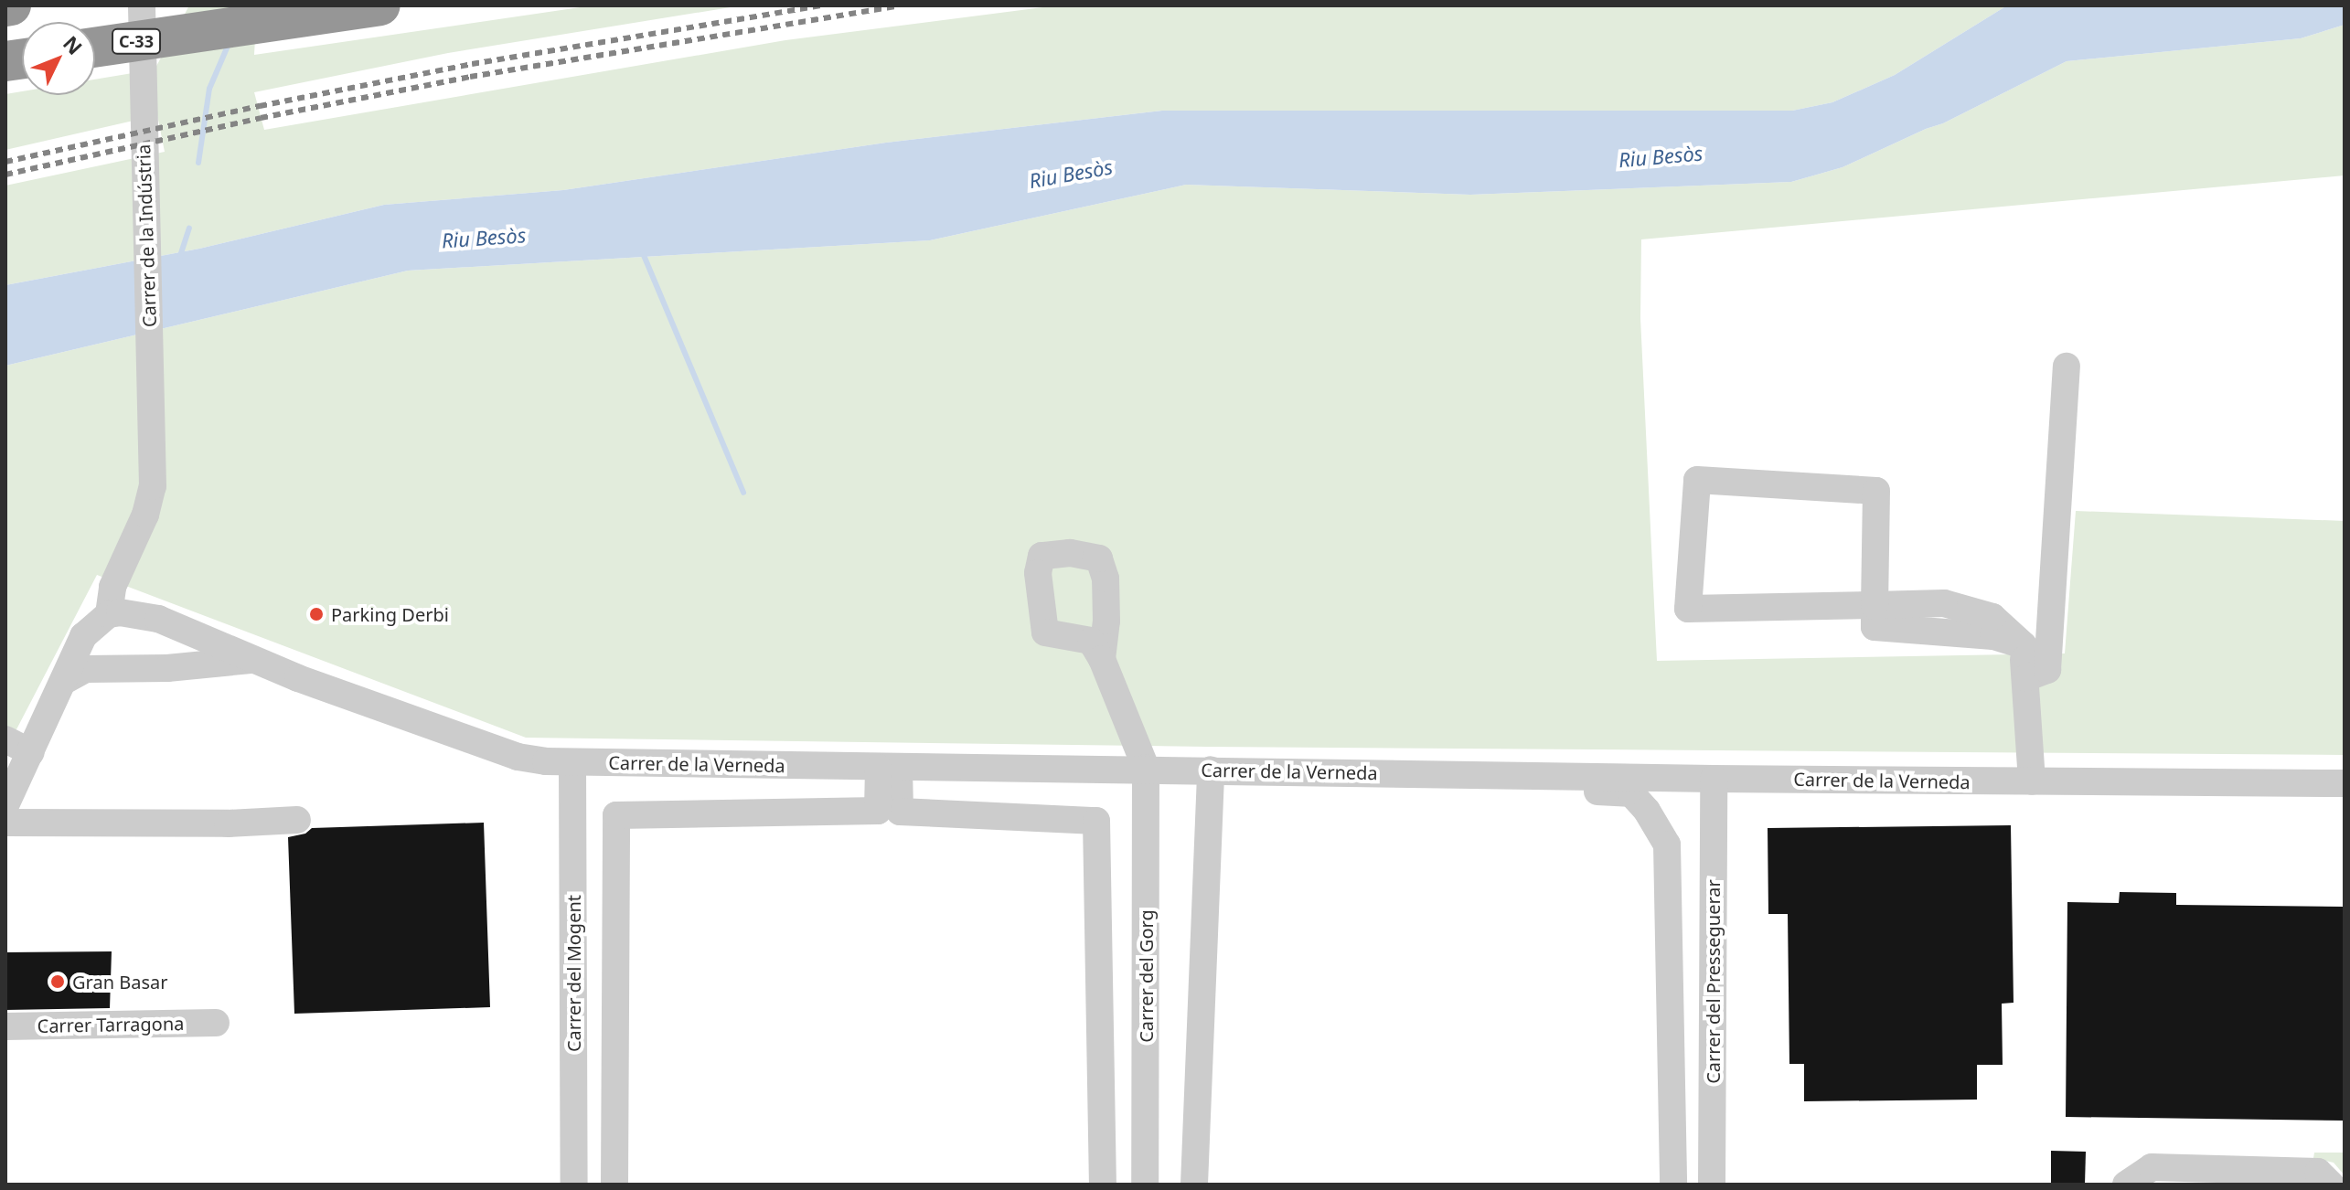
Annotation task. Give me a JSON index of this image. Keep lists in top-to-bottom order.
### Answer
{
  "streets": {
    "highway": ["C-33"],
    "street": [
      "Carrer de la Indústria",
      "Carrer de la Verneda",
      "Carrer del Mogent",
      "Carrer del Gorg",
      "Carrer del Presseguerar",
      "Carrer Tarragona"
    ]
  },
  "crossings": [
    ["Carrer de la Indústria", "Carrer de la Verneda"],
    ["Carrer de la Verneda", "Carrer del Mogent"],
    ["Carrer de la Verneda", "Carrer del Gorg"],
    ["Carrer de la Verneda", "Carrer del Presseguerar"]
  ],
  "water": ["Riu Besòs"],
  "places": ["Parking Derbi", "Gran Basar"],
  "north": "top right"
}
